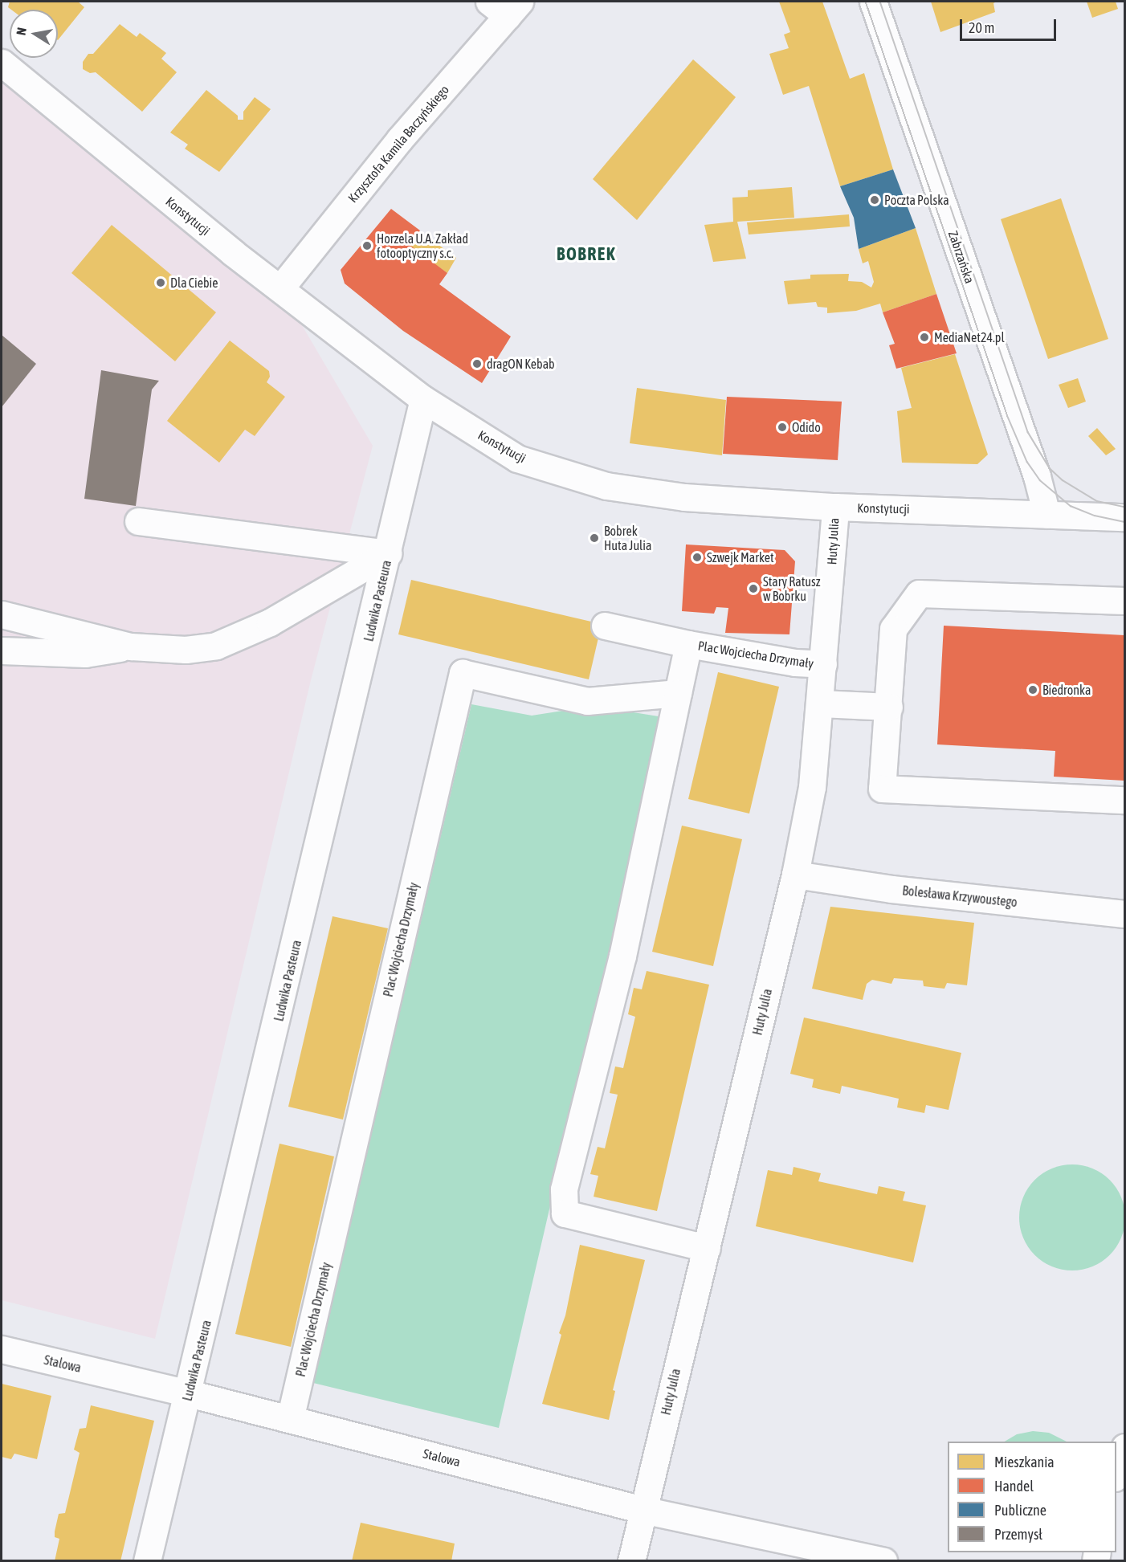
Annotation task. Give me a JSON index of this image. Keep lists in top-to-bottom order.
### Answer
{
  "streets": {
    "street": [
      "Krzysztofa Kamila Baczyńskiego",
      "Konstytucji",
      "Zabrzańska",
      "Huty Julia",
      "Ludwika Pasteura",
      "Plac Wojciecha Drzymały",
      "Bolesława Krzywoustego",
      "Stalowa"
    ]
  },
  "crossings": [
    ["Krzysztofa Kamila Baczyńskiego", "Konstytucji"],
    ["Konstytucji", "Zabrzańska"],
    ["Konstytucji", "Huty Julia"],
    ["Konstytucji", "Ludwika Pasteura"],
    ["Huty Julia", "Plac Wojciecha Drzymały"],
    ["Huty Julia", "Bolesława Krzywoustego"],
    ["Huty Julia", "Stalowa"],
    ["Ludwika Pasteura", "Stalowa"],
    ["Plac Wojciecha Drzymały", "Stalowa"]
  ],
  "districts": ["BOBREK"],
  "places": [
    "Poczta Polska",
    "Horzela U.A. Zakład fotooptyczny s.c.",
    "Dla Ciebie",
    "MediaNet24.pl",
    "dragON Kebab",
    "Odido",
    "Bobrek Huta Julia",
    "Szwejk Market",
    "Stary Ratusz w Bobrku",
    "Biedronka"
  ],
  "legend": [
    "Mieszkania",
    "Handel",
    "Publiczne",
    "Przemysł"
  ],
  "scale_bar": "20 m",
  "north": "left"
}
